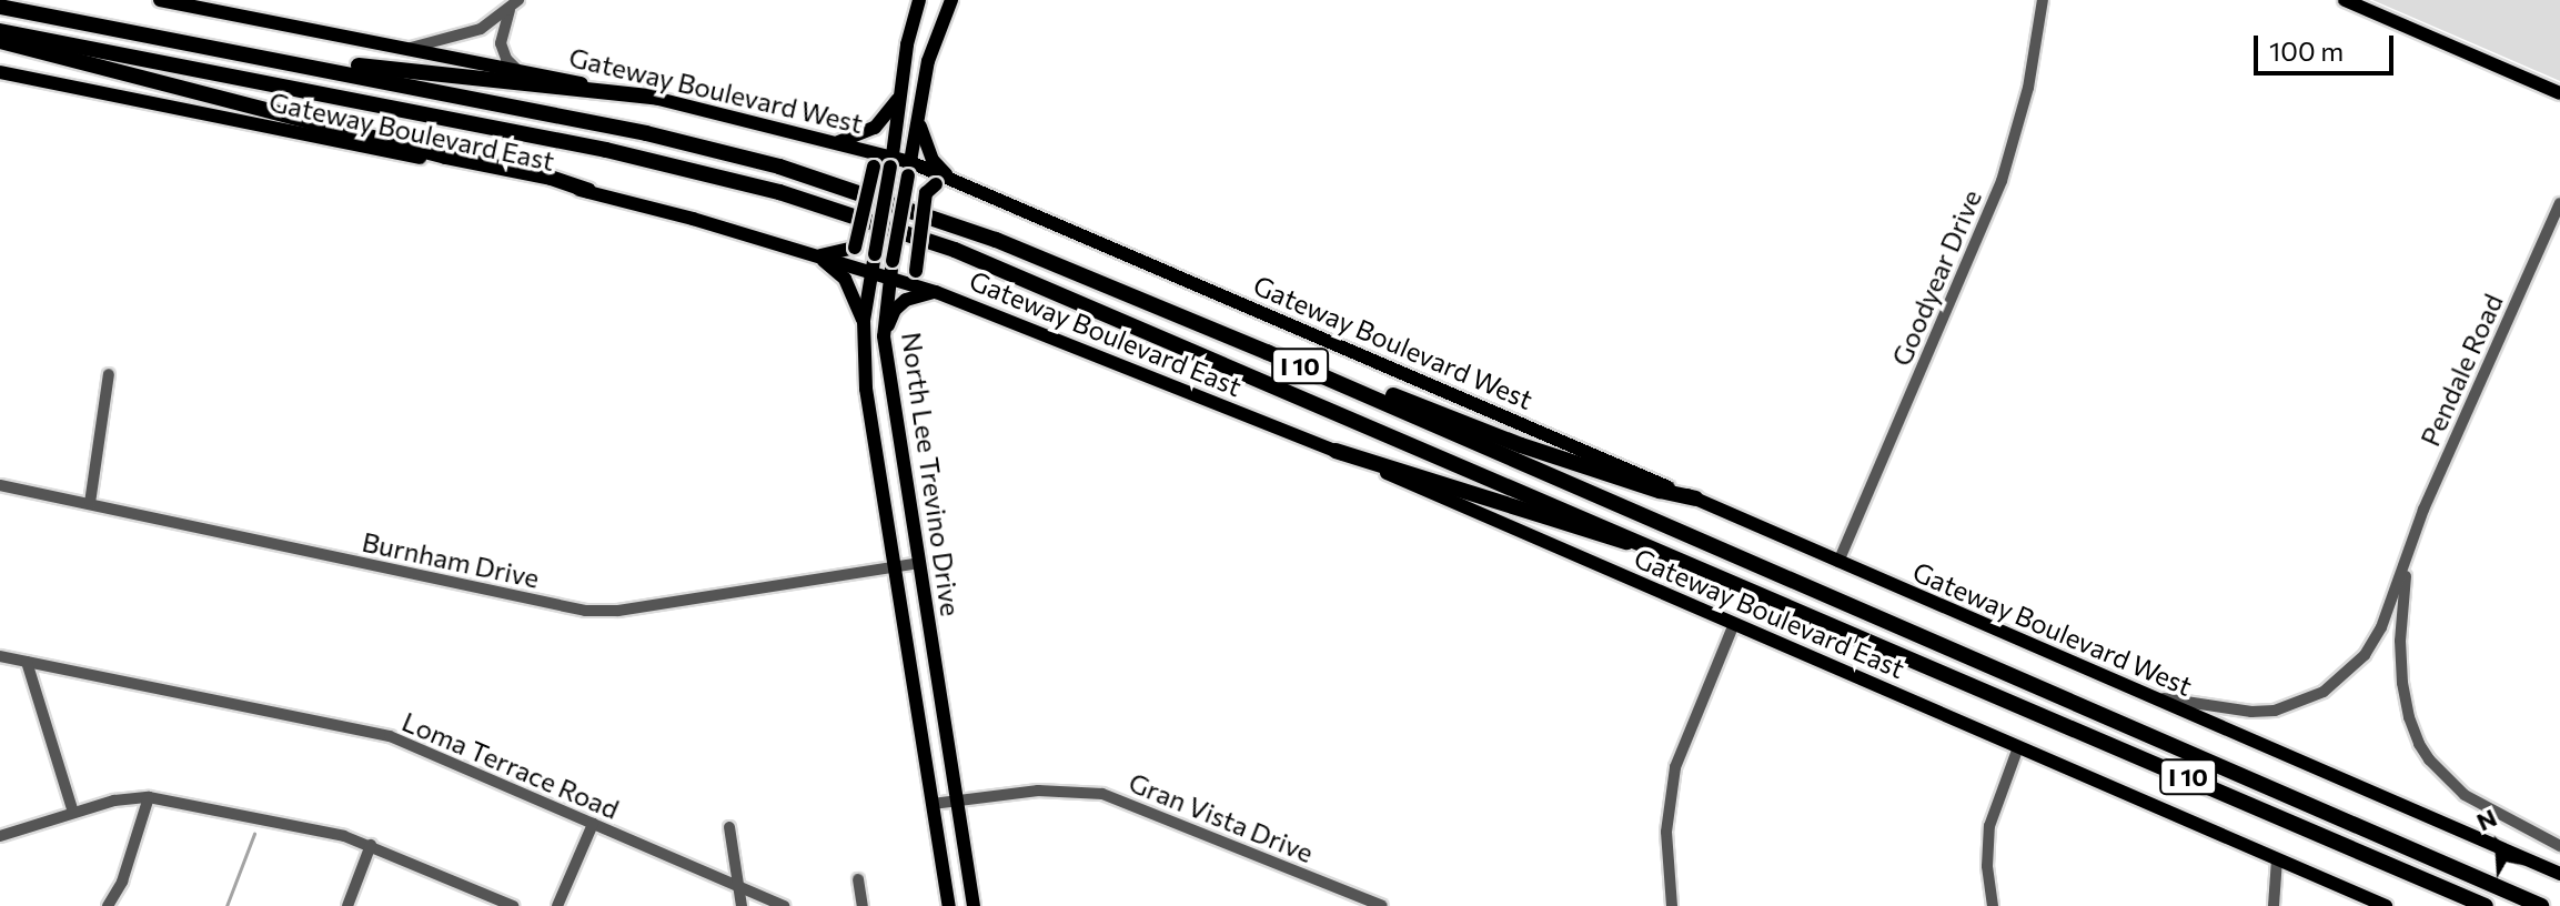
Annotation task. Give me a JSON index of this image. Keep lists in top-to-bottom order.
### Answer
{
  "streets": {
    "highway": ["I 10"],
    "main road": ["Gateway Boulevard West", "Gateway Boulevard East", "North Lee Trevino Drive"],
    "street": [
      "Goodyear Drive",
      "Pendale Road",
      "Burnham Drive",
      "Loma Terrace Road",
      "Gran Vista Drive"
    ]
  },
  "crossings": [
    ["Gateway Boulevard West", "Goodyear Drive"],
    ["Gateway Boulevard West", "Pendale Road"],
    ["Gateway Boulevard West", "North Lee Trevino Drive"],
    ["Gateway Boulevard East", "North Lee Trevino Drive"],
    ["North Lee Trevino Drive", "Burnham Drive"],
    ["North Lee Trevino Drive", "Gran Vista Drive"]
  ],
  "scale_bar": "100 m",
  "north": "top left"
}
